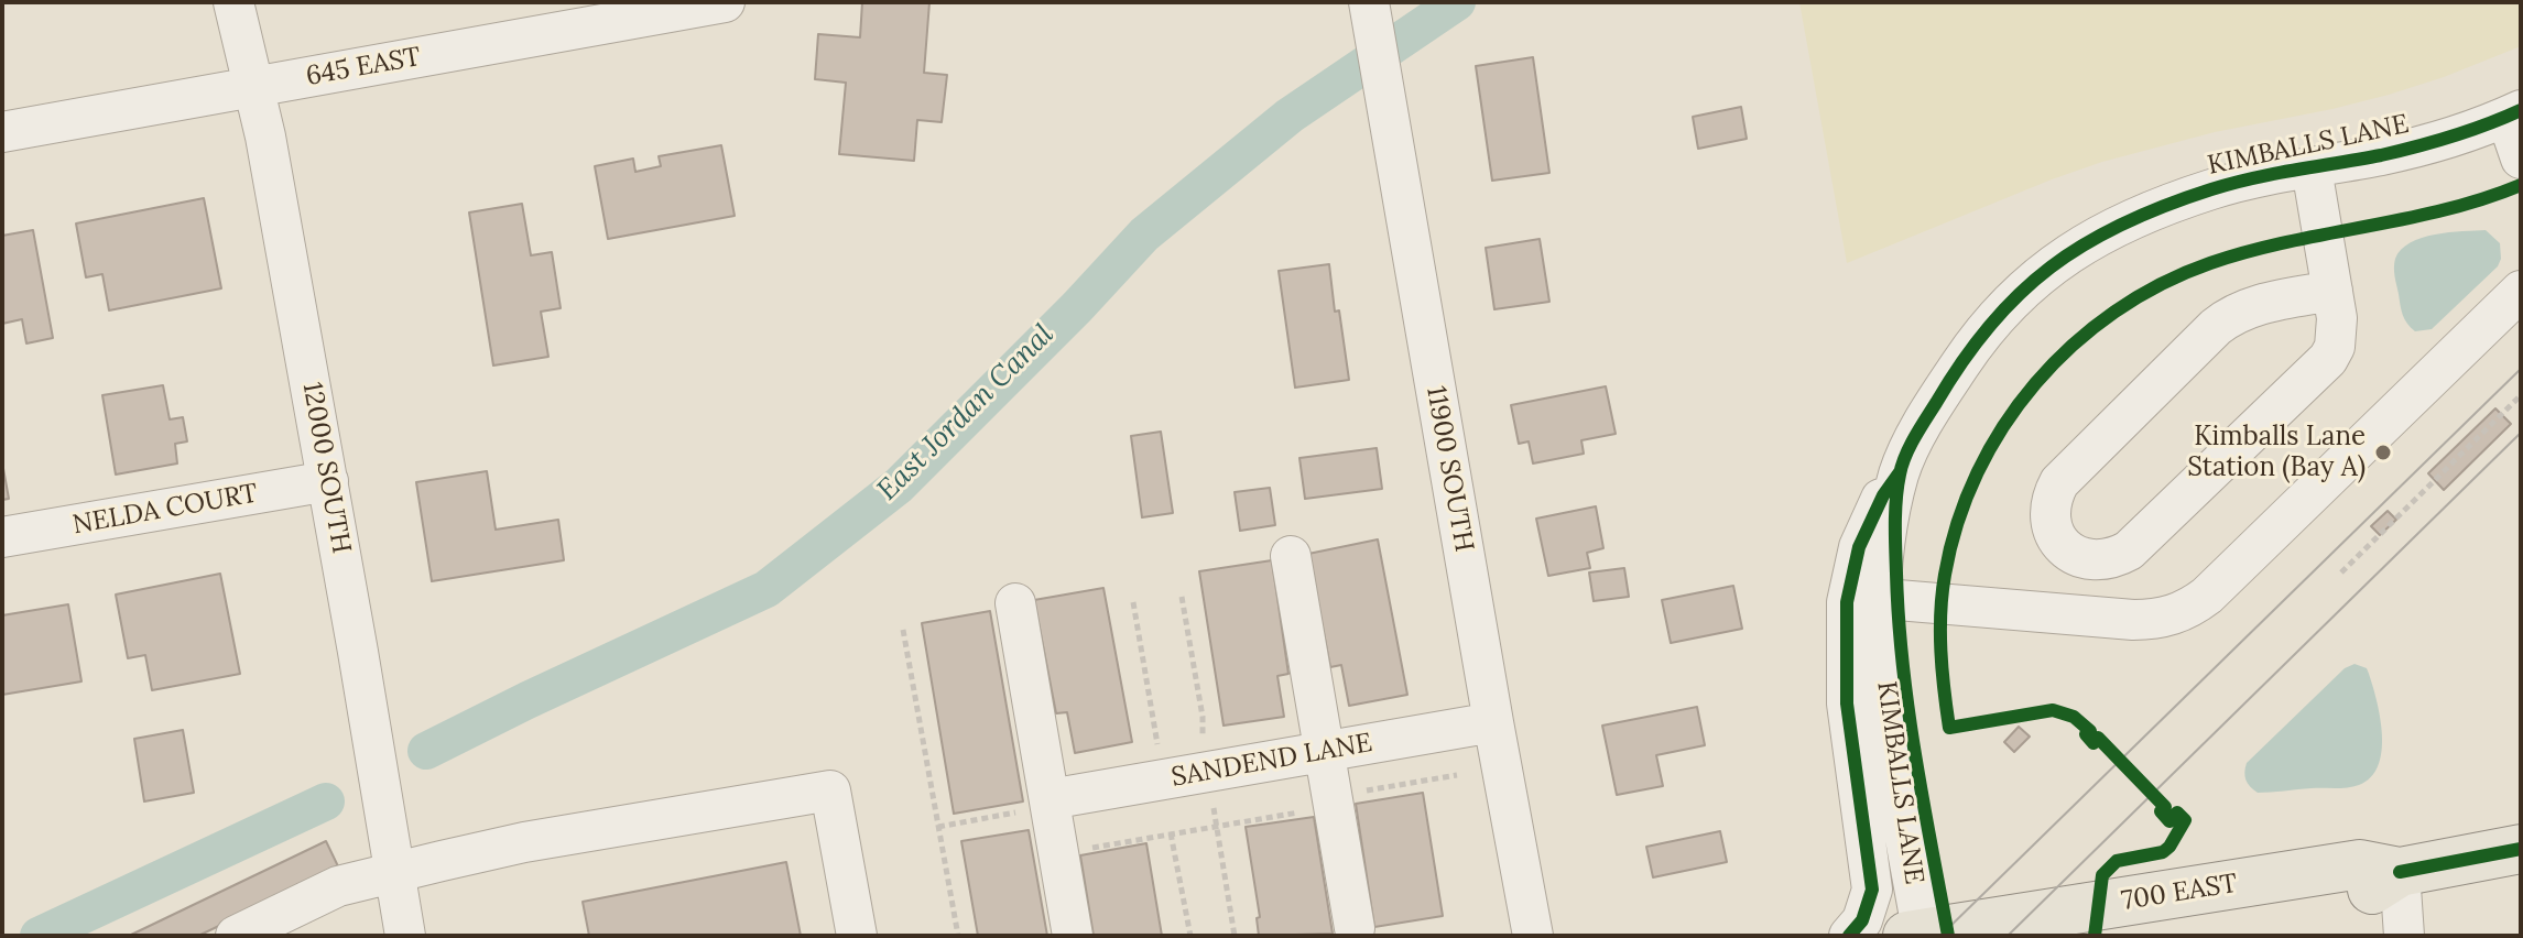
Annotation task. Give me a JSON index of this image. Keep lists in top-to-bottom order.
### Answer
{
  "streets": {
    "main road": ["700 EAST"],
    "street": [
      "645 EAST",
      "KIMBALLS LANE",
      "12000 SOUTH",
      "11900 SOUTH",
      "NELDA COURT",
      "SANDEND LANE"
    ]
  },
  "crossings": [
    ["645 EAST", "12000 SOUTH"],
    ["KIMBALLS LANE", "700 EAST"],
    ["12000 SOUTH", "NELDA COURT"],
    ["11900 SOUTH", "SANDEND LANE"]
  ],
  "water": ["East Jordan Canal"],
  "places": ["Kimballs Lane Station (Bay A)"]
}
